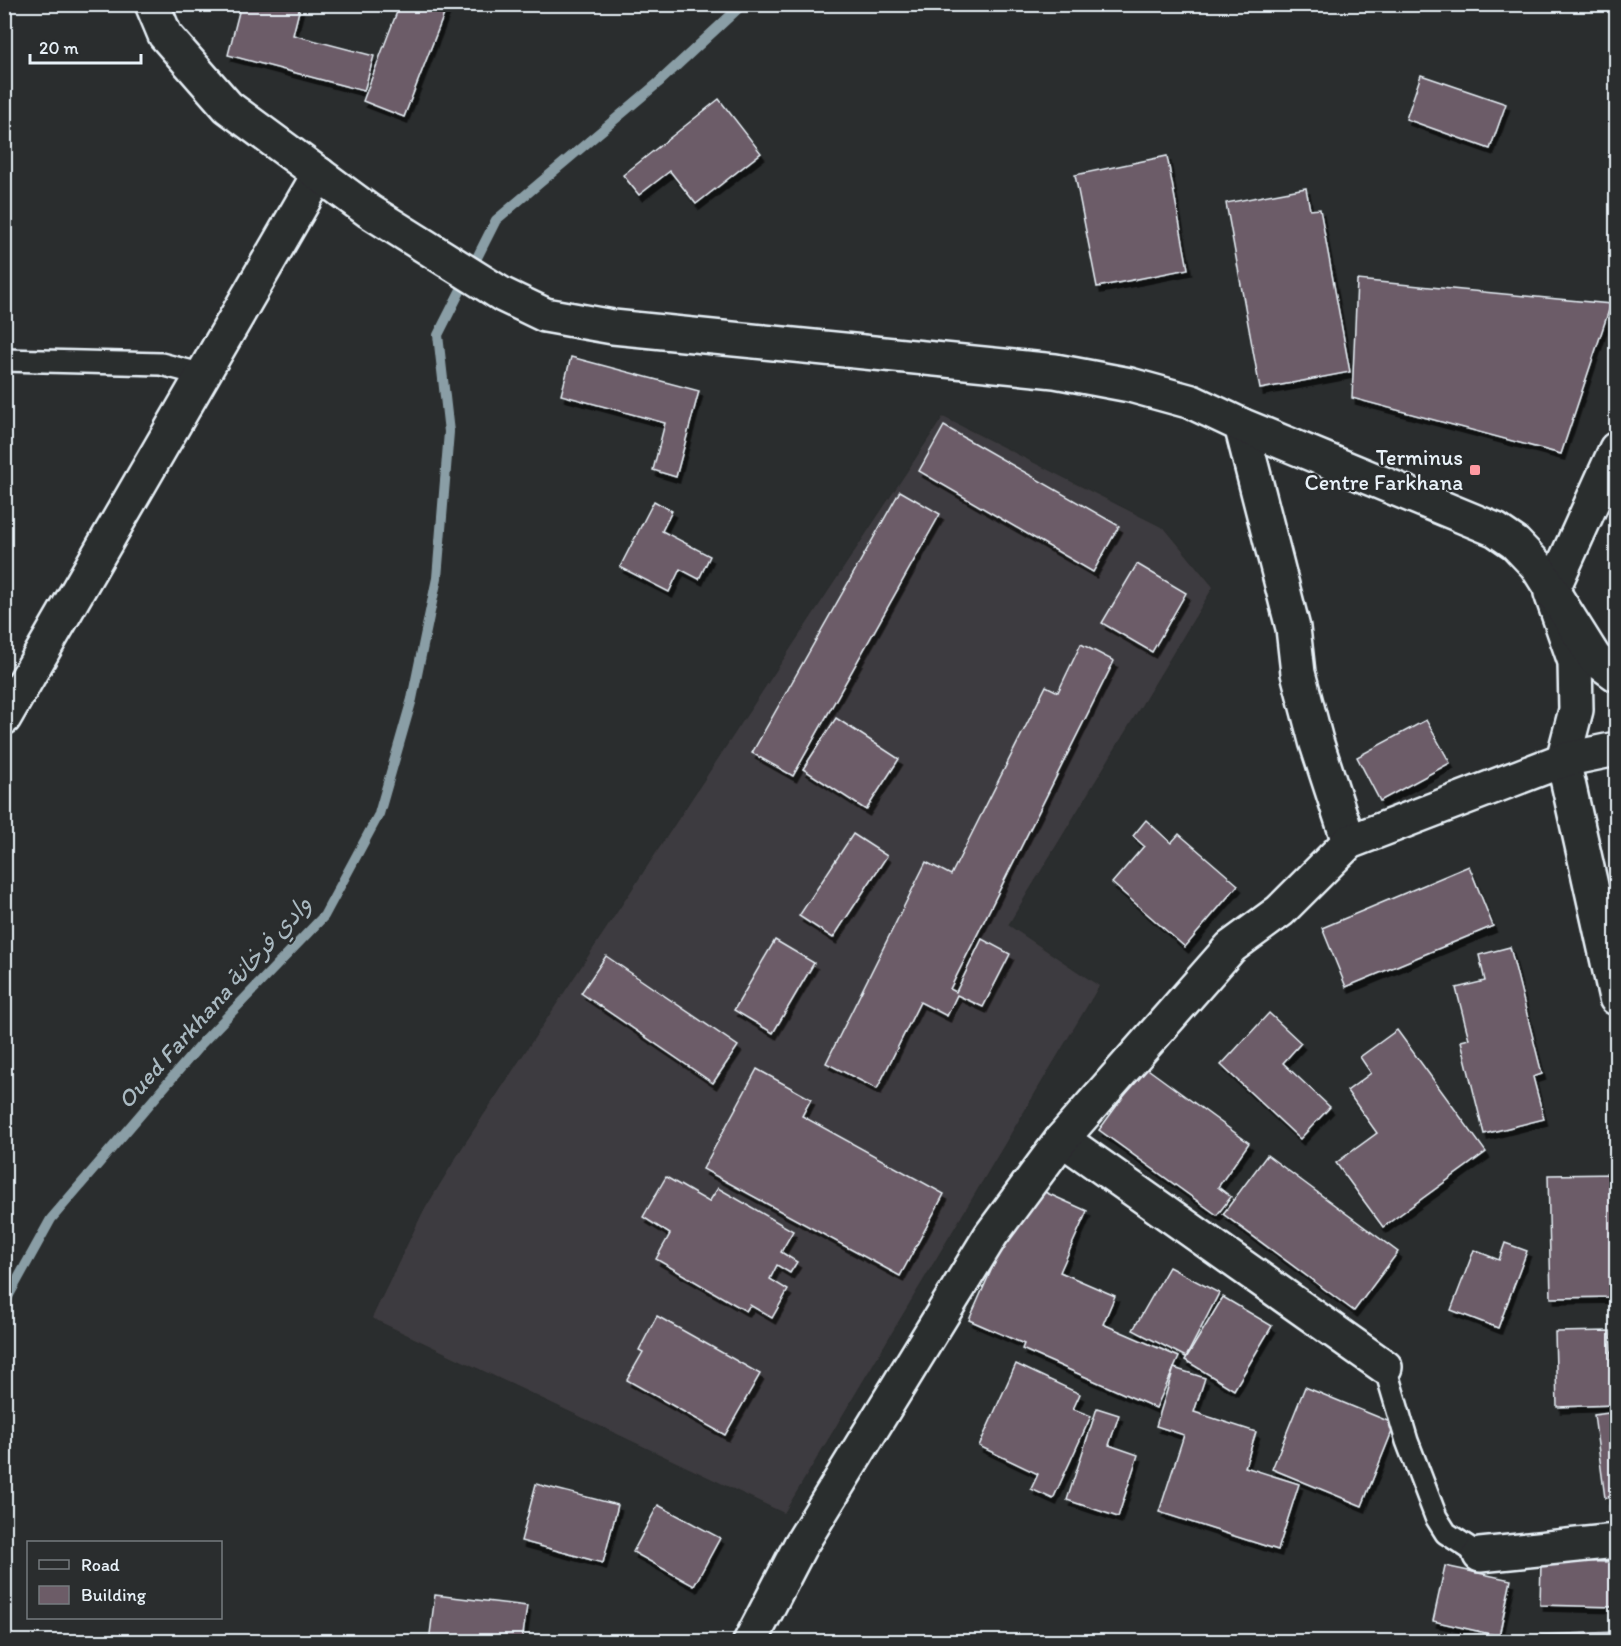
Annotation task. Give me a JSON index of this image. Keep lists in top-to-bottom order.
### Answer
{
  "water": ["Oued Farkhana وادي فرخانة"],
  "places": {
    "transit": ["Terminus Centre Farkhana"]
  },
  "legend": ["Road", "Building"],
  "scale_bar": "20 m"
}
